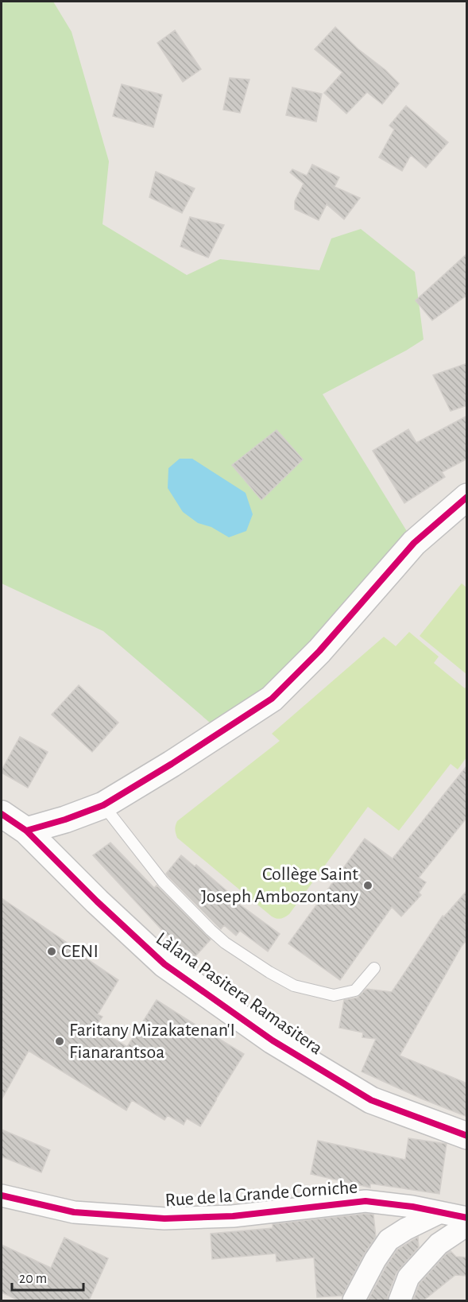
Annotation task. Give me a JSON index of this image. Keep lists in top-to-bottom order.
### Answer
{
  "streets": {
    "street": ["Làlana Pasitera Ramasitera", "Rue de la Grande Corniche"]
  },
  "places": ["Collège Saint Joseph Ambozontany", "CENI", "Faritany Mizakatenan'I Fianarantsoa"],
  "scale_bar": "20 m"
}
